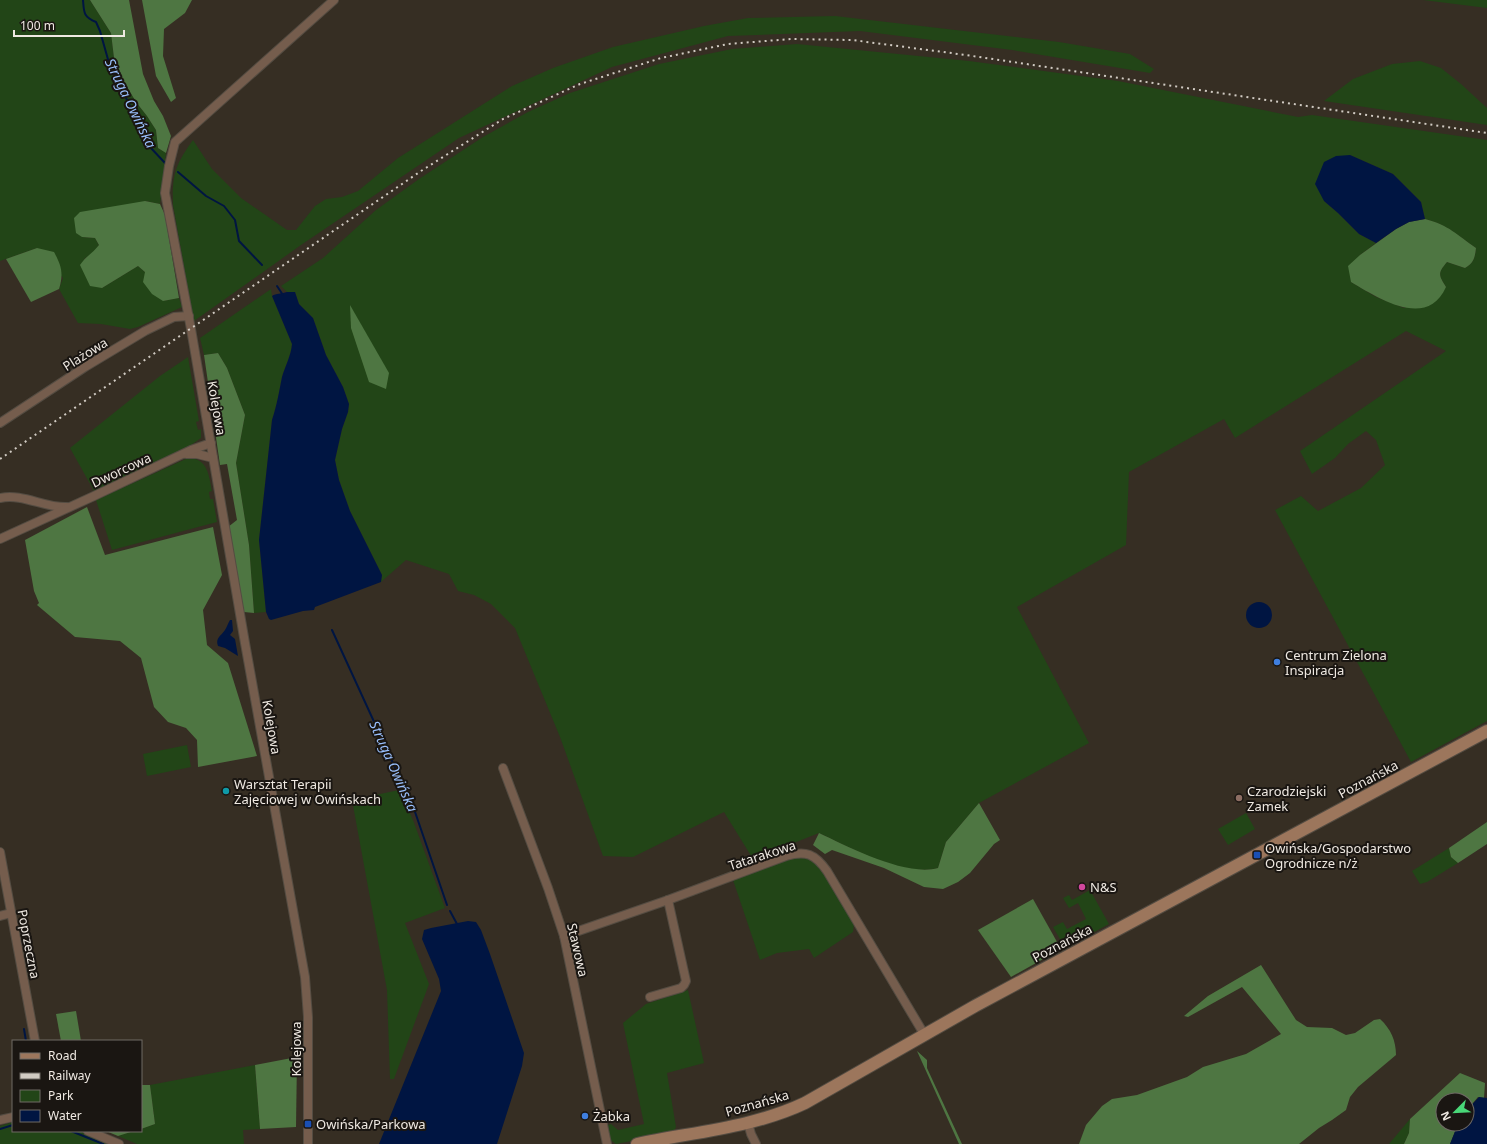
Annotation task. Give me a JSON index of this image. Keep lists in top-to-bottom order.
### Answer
{
  "streets": {
    "main road": ["Poznańska"],
    "street": [
      "Plażowa",
      "Kolejowa",
      "Dworcowa",
      "Tatarakowa",
      "Poprzeczna",
      "Stawowa"
    ]
  },
  "crossings": [
    ["Plażowa", "Kolejowa"],
    ["Kolejowa", "Dworcowa"],
    ["Poznańska", "Tatarakowa"],
    ["Tatarakowa", "Stawowa"]
  ],
  "water": ["Struga Owińska"],
  "places": {
    "other": [
      "Centrum Zielona Inspiracja",
      "Warsztat Terapii Zajęciowej w Owińskach",
      "Czarodziejski Zamek",
      "N&S",
      "Żabka"
    ],
    "transit": ["Owińska/Gospodarstwo Ogrodnicze n/ż", "Owińska/Parkowa"]
  },
  "legend": [
    "Road",
    "Railway",
    "Park",
    "Water"
  ],
  "scale_bar": "100 m",
  "north": "bottom left"
}
